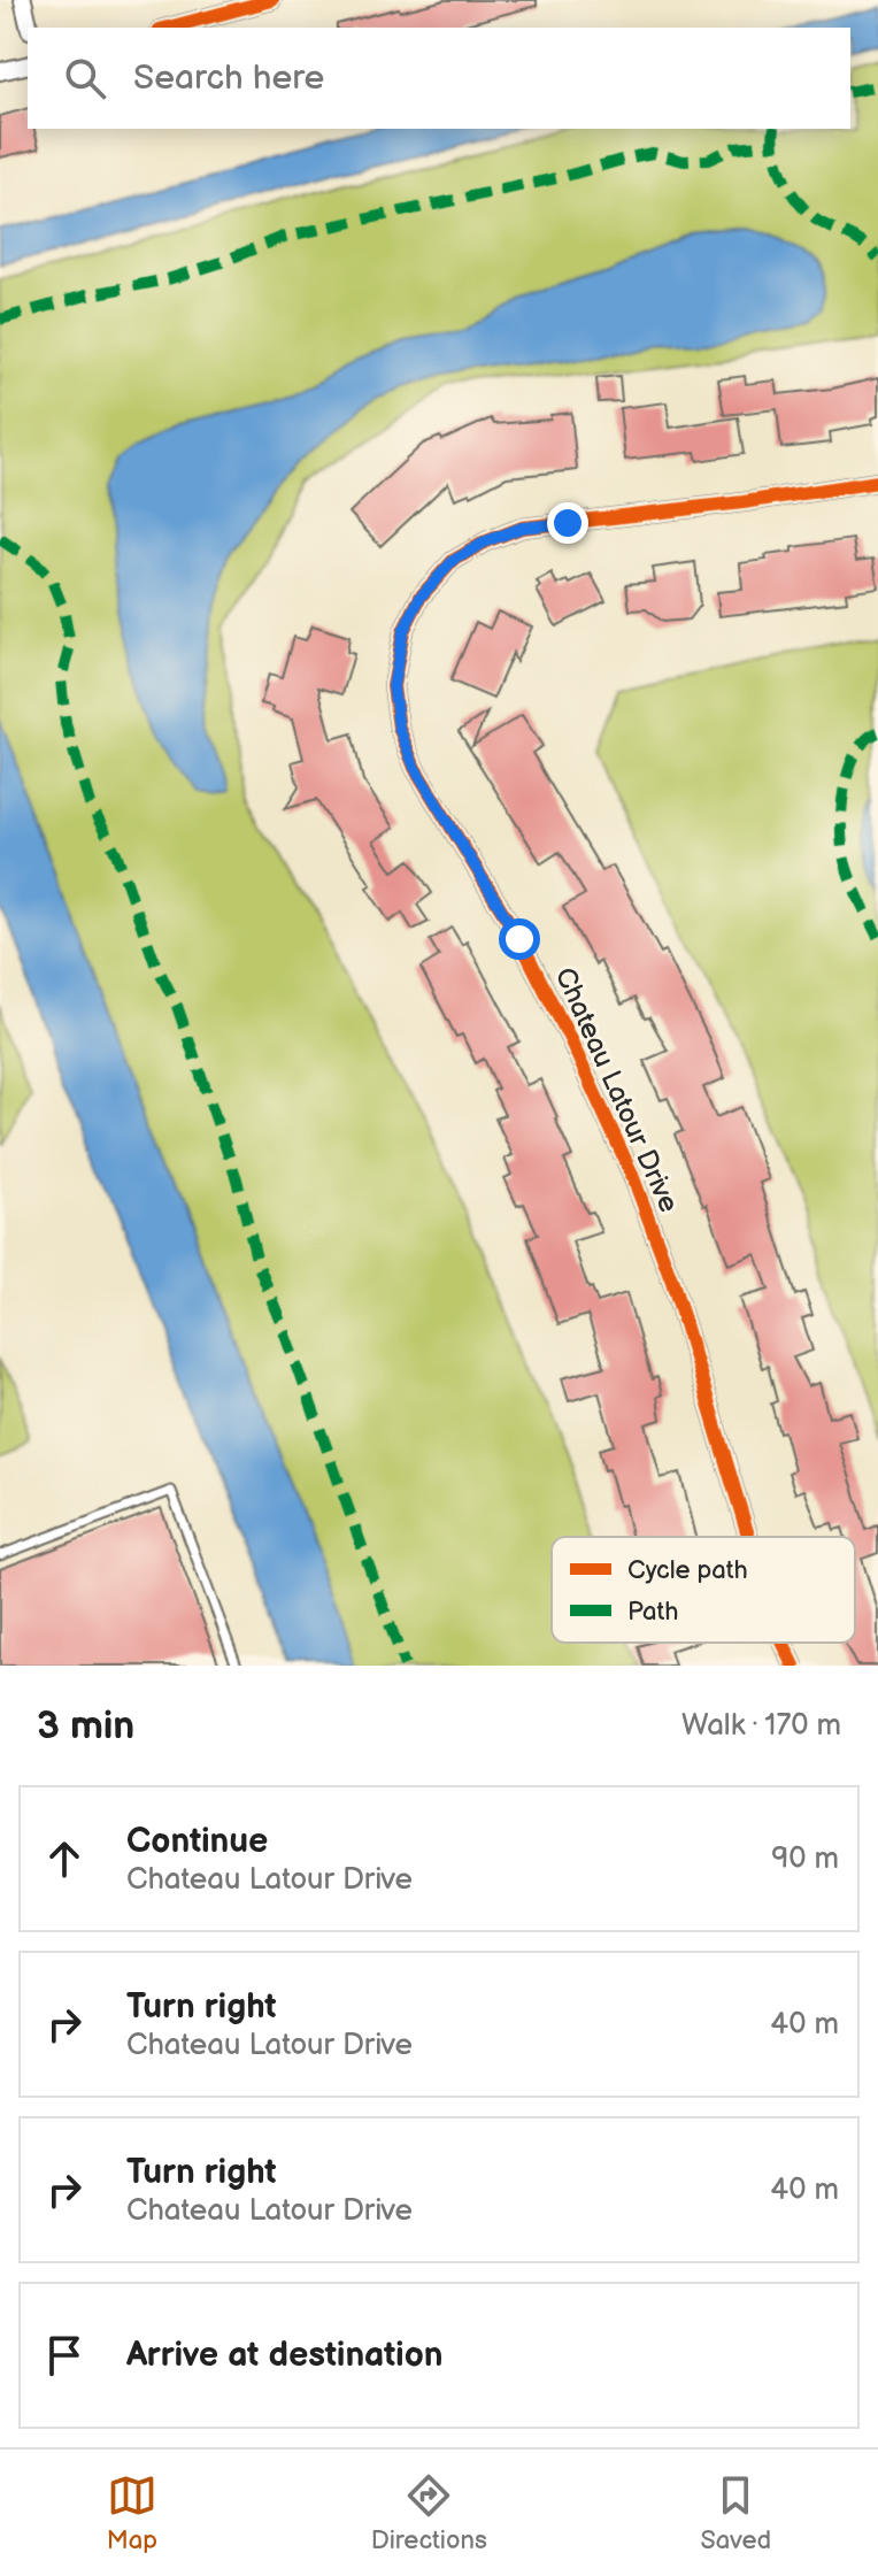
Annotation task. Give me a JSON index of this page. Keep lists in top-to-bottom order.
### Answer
{
  "streets": {
    "street": ["Chateau Latour Drive"]
  },
  "legend": ["Cycle path", "Path"],
  "page": {
    "search": "Search here",
    "heading": ["3 min", "Walk · 170 m"],
    "list": [
      ["Continue", "Chateau Latour Drive", "90 m"],
      ["Turn right", "Chateau Latour Drive", "40 m"],
      ["Turn right", "Chateau Latour Drive", "40 m"],
      "Arrive at destination"
    ],
    "nav": ["Map", "Directions", "Saved"]
  }
}
